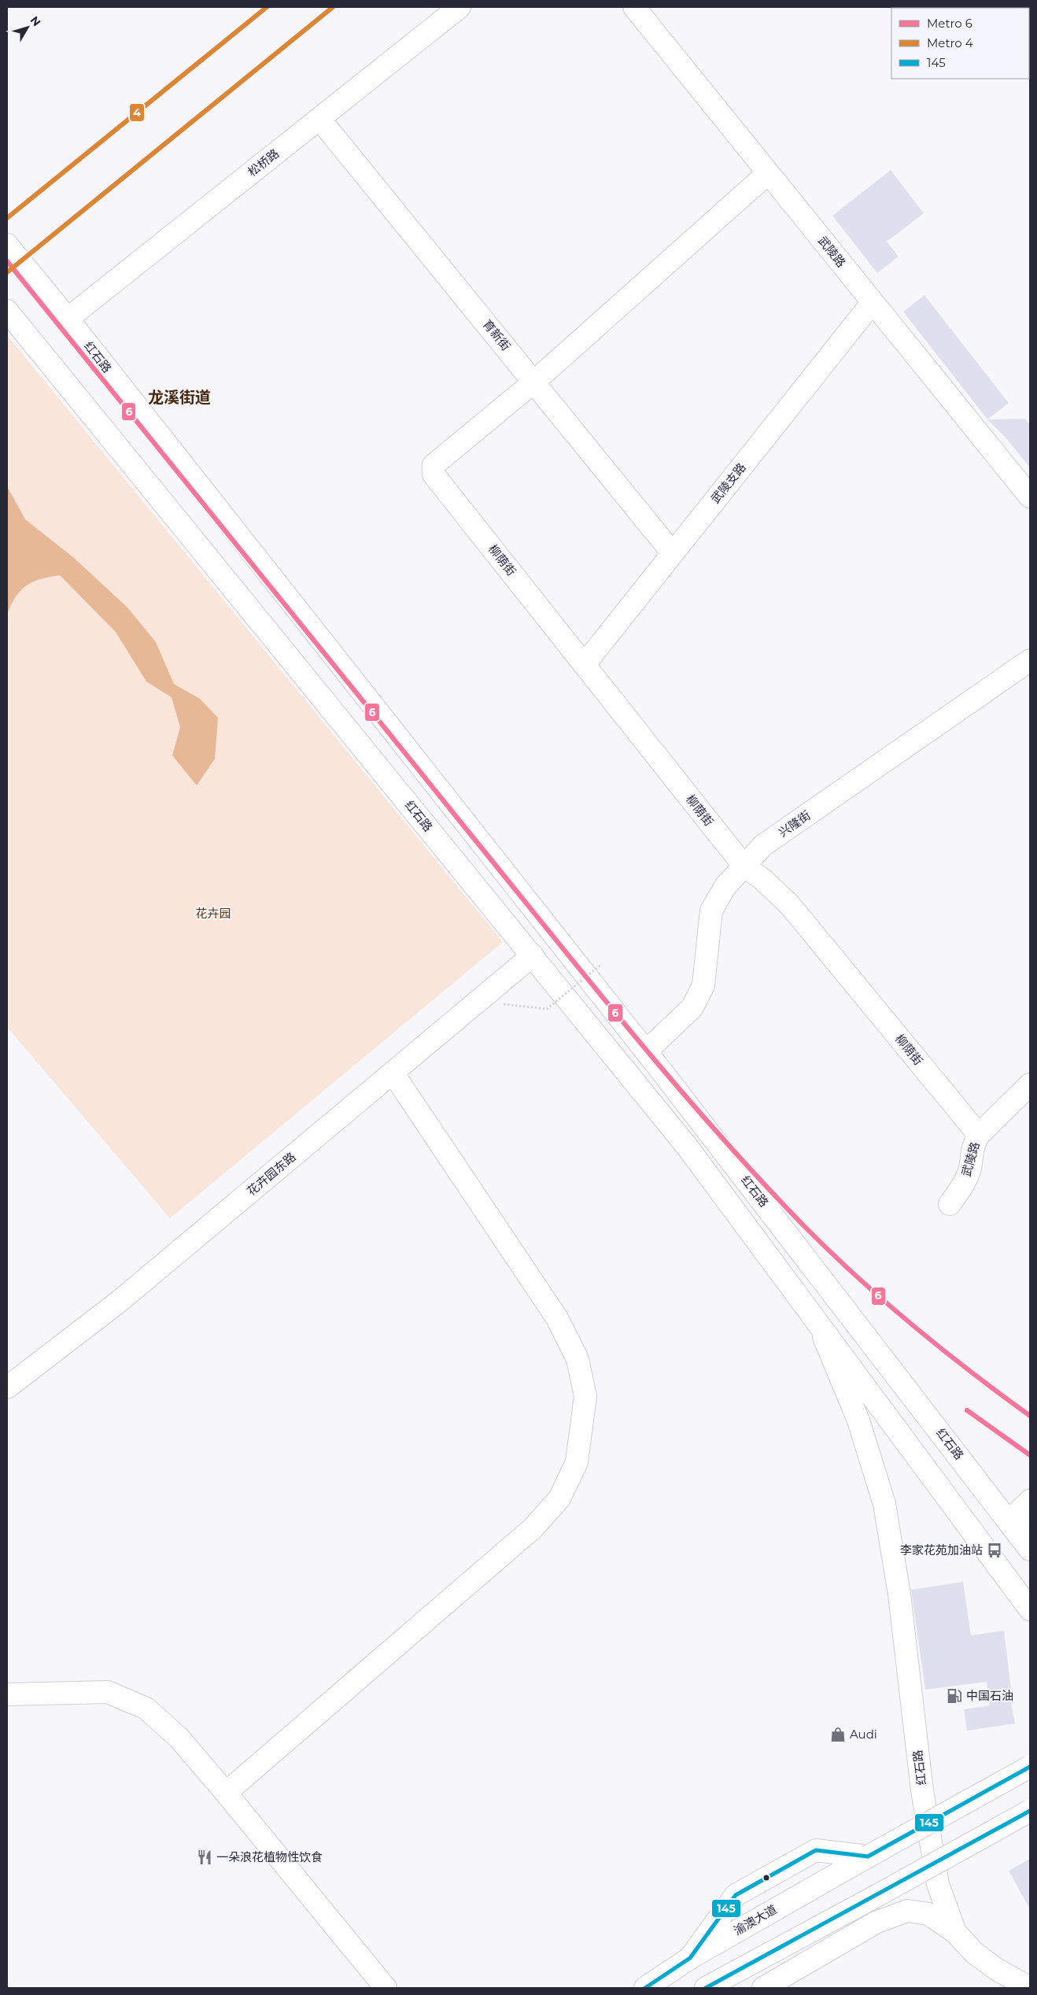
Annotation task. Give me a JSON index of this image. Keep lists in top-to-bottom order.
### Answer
{
  "streets": {
    "main road": [
      "松桥路",
      "武陵路",
      "育新街",
      "红石路",
      "武陵支路",
      "柳荫街",
      "兴隆街",
      "花卉园东路",
      "渝澳大道"
    ]
  },
  "crossings": [
    ["松桥路", "育新街"],
    ["松桥路", "红石路"],
    ["武陵路", "武陵支路"],
    ["武陵路", "柳荫街"],
    ["育新街", "武陵支路"],
    ["育新街", "柳荫街"],
    ["红石路", "兴隆街"],
    ["红石路", "花卉园东路"],
    ["武陵支路", "柳荫街"],
    ["柳荫街", "兴隆街"]
  ],
  "districts": ["龙溪街道"],
  "parks": ["花卉园"],
  "places": {
    "bus stop": ["李家花苑加油站"],
    "fuel station": ["中国石油"],
    "shop": ["Audi"],
    "restaurant": ["一朵浪花植物性饮食"]
  },
  "lines": ["metro line 4", "metro line 6", "transit line 145"],
  "legend": ["Metro 6", "Metro 4", "145"],
  "north": "top right"
}
